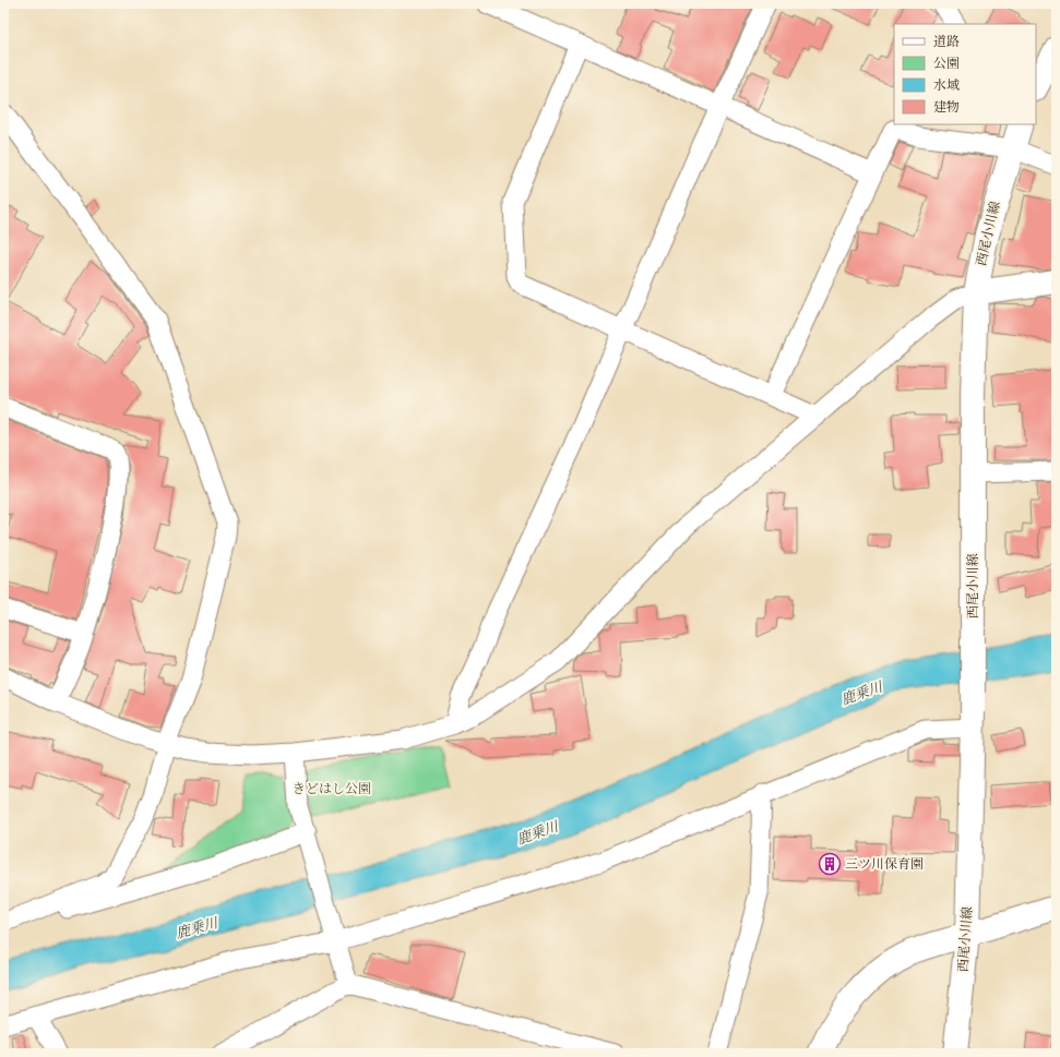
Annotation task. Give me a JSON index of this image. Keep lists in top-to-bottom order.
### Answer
{
  "streets": {
    "main road": ["西尾小川線"]
  },
  "water": ["鹿乗川"],
  "parks": ["きどはし公園"],
  "places": {
    "building": ["三ツ川保育園"]
  },
  "legend": [
    "道路",
    "公園",
    "水域",
    "建物"
  ]
}
